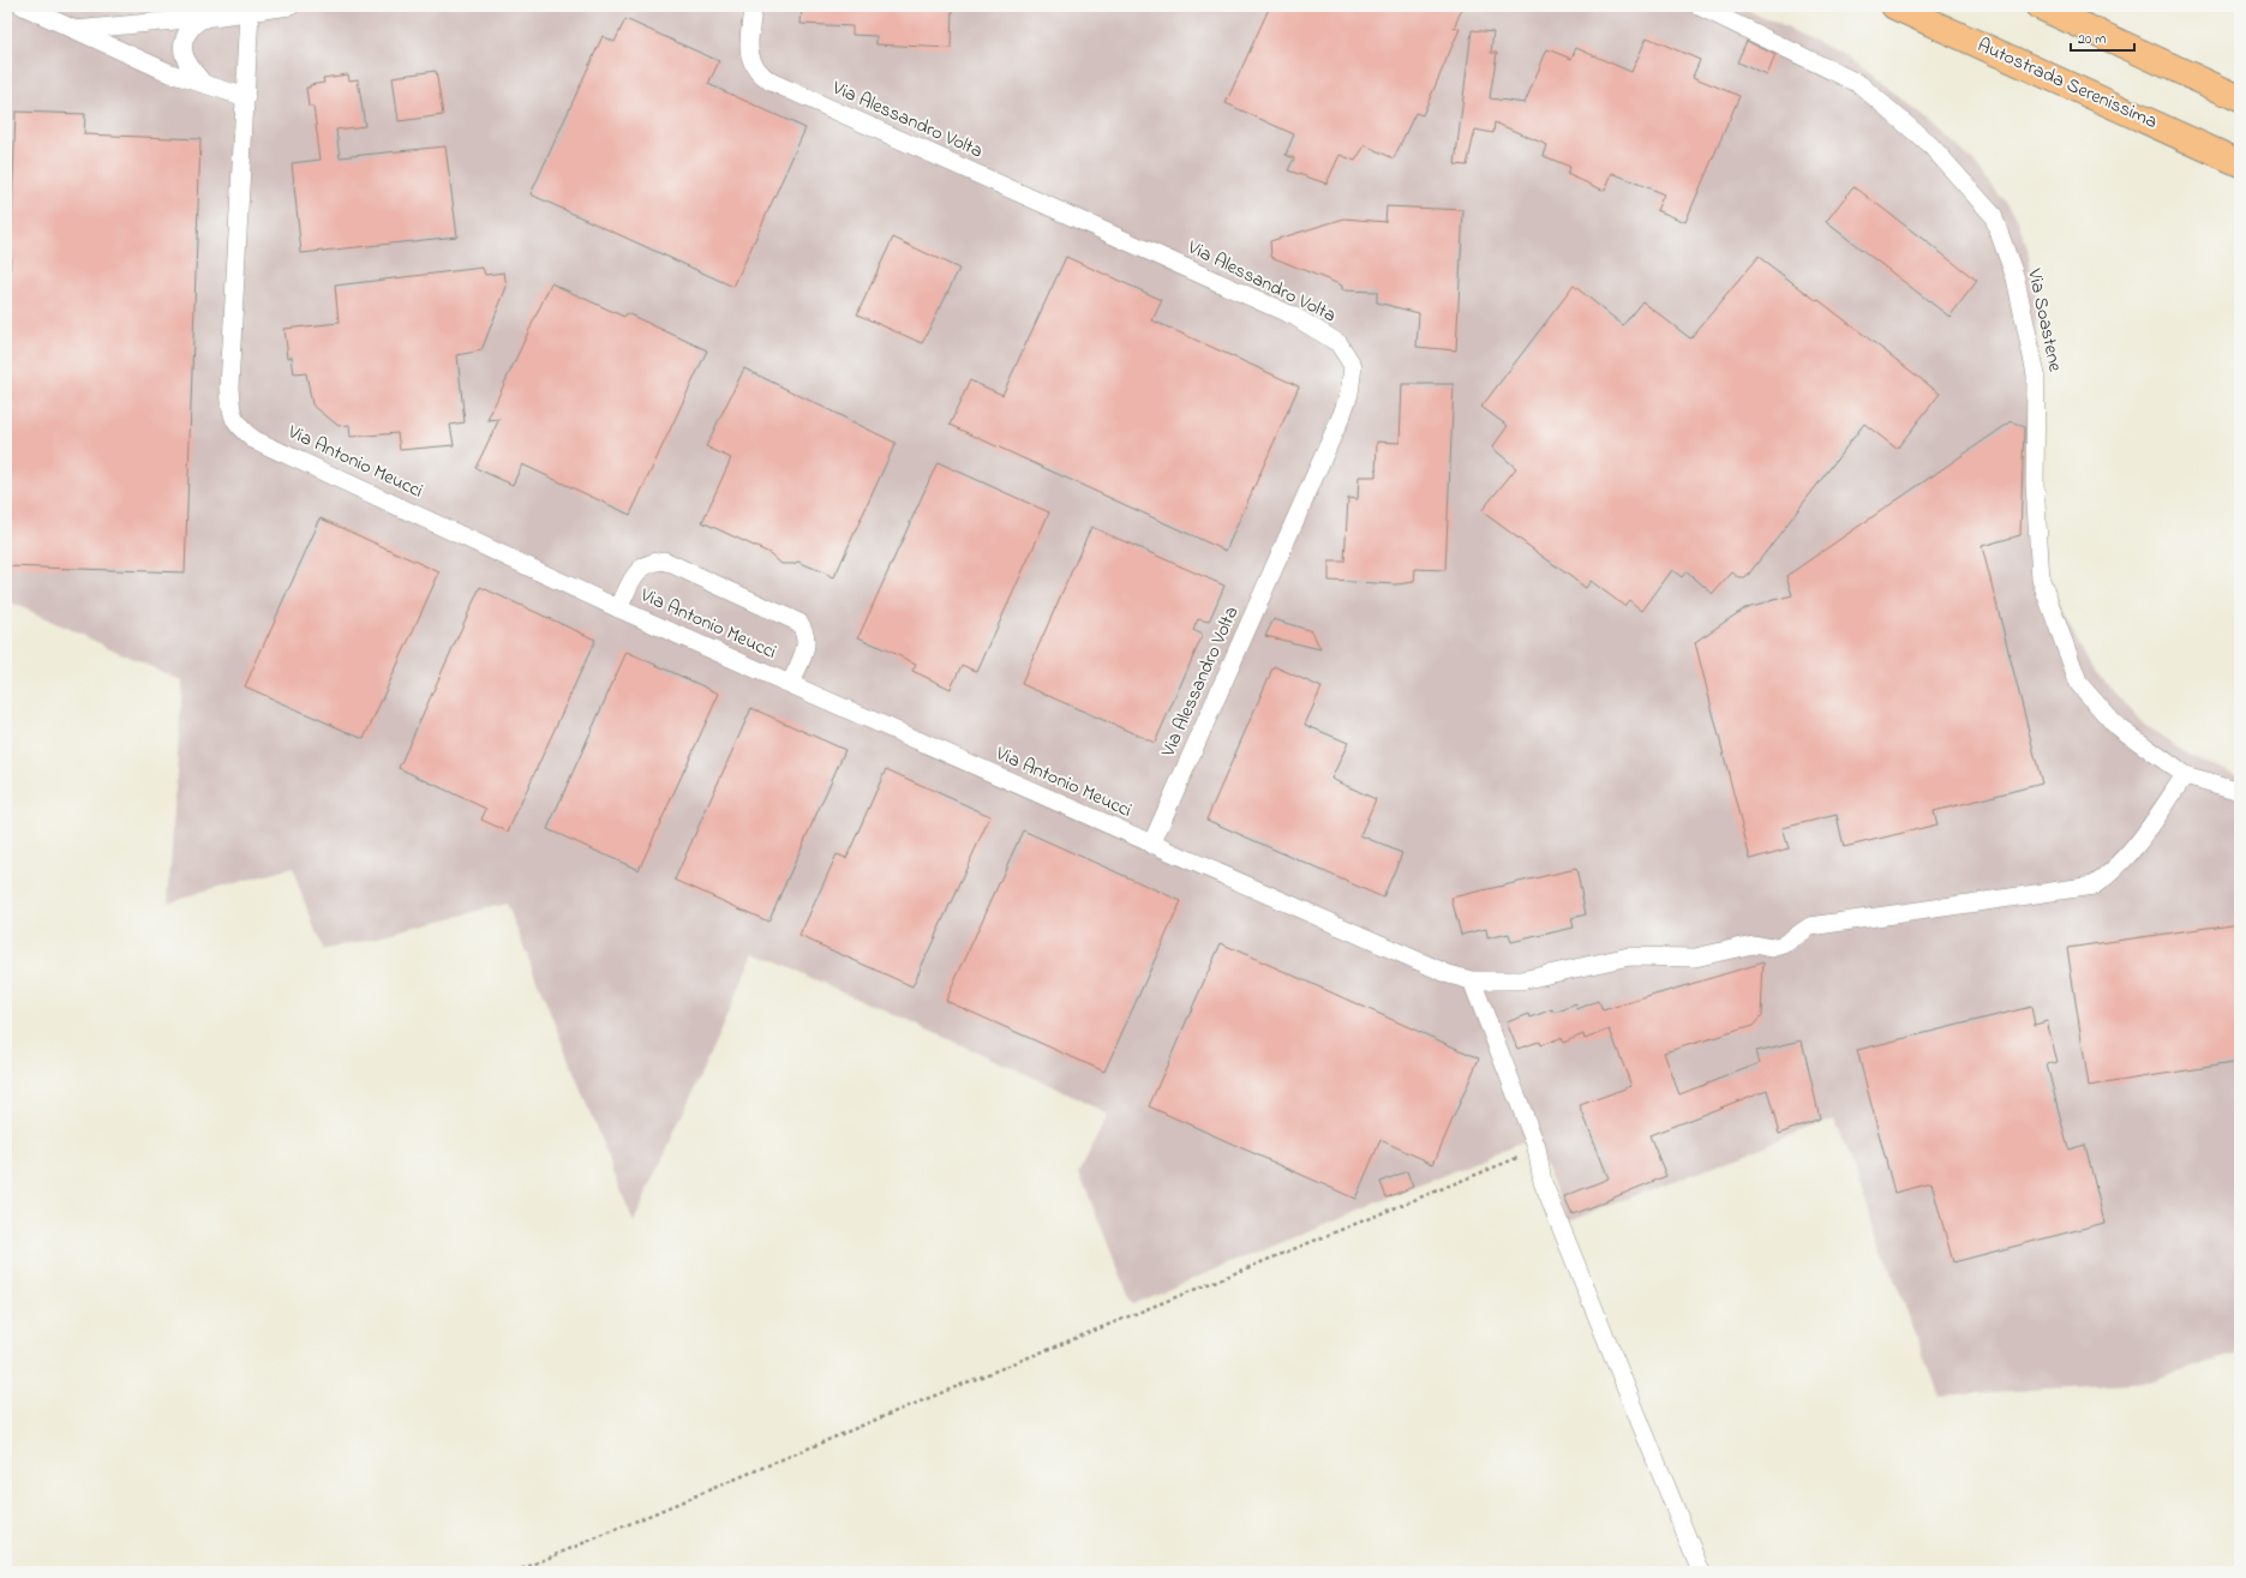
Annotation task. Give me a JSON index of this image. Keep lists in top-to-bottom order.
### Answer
{
  "streets": {
    "highway": ["Autostrada Serenissima"],
    "street": ["Via Alessandro Volta", "Via Soastene", "Via Antonio Meucci"]
  },
  "crossings": [
    ["Via Alessandro Volta", "Via Antonio Meucci"],
    ["Via Soastene", "Via Antonio Meucci"]
  ],
  "scale_bar": "20 m"
}
